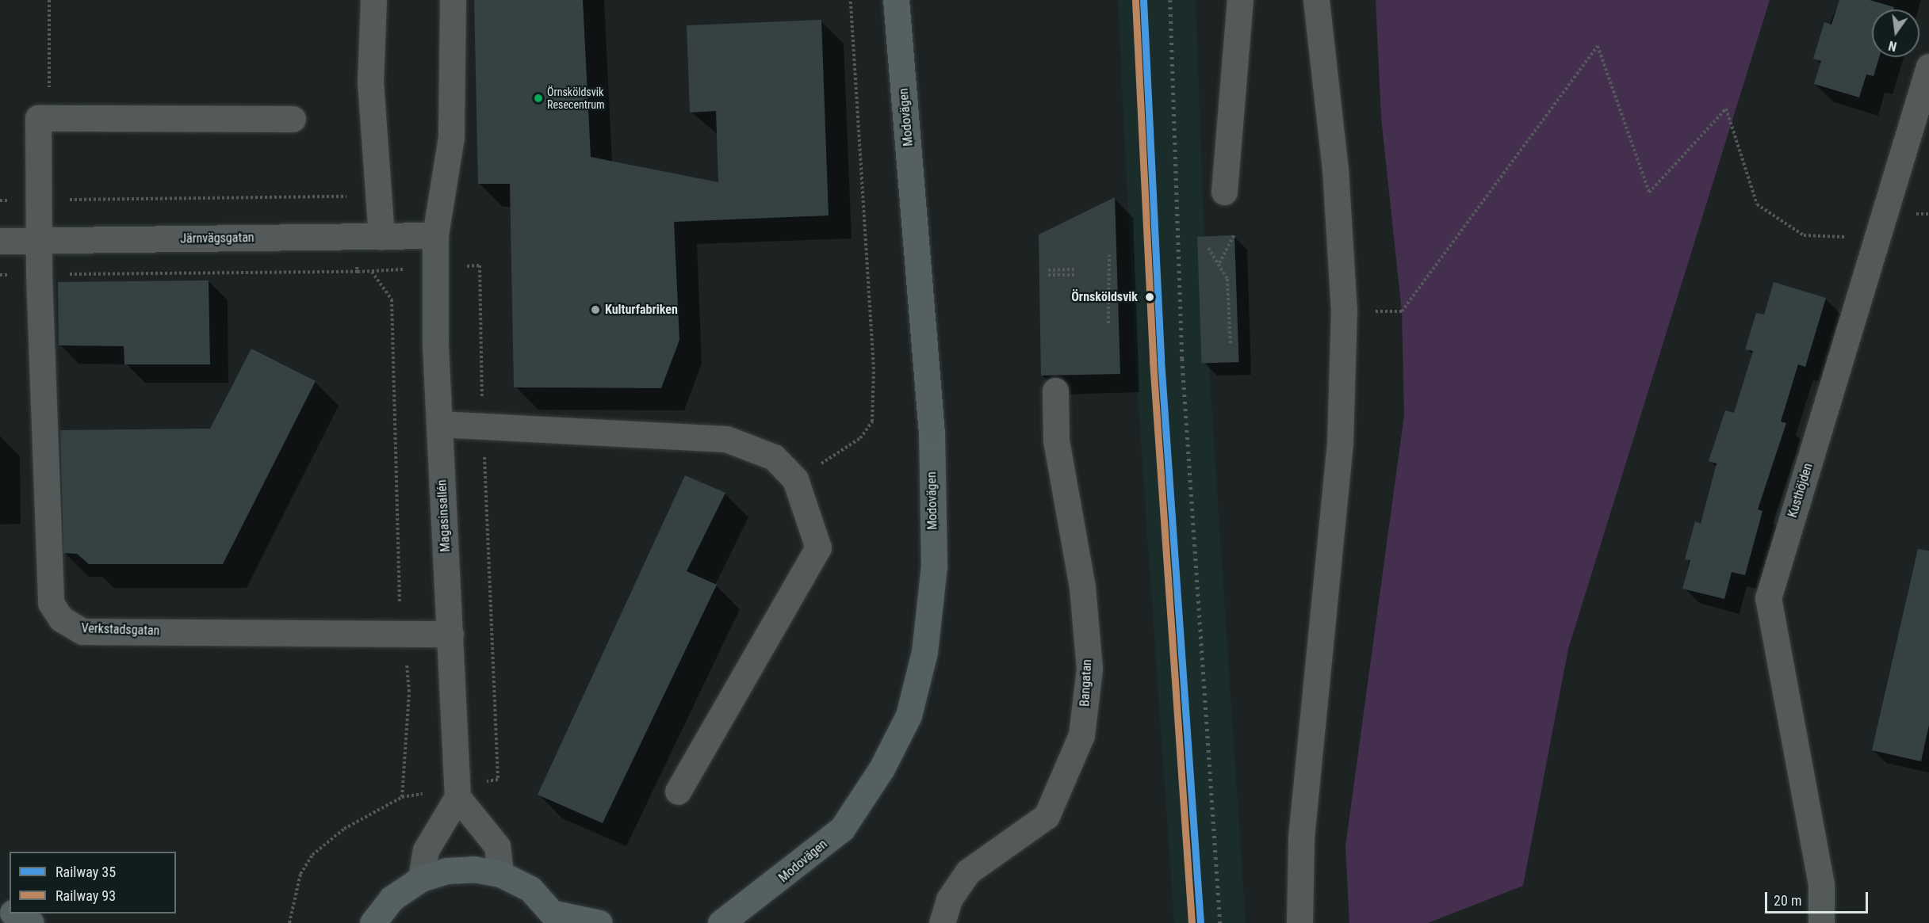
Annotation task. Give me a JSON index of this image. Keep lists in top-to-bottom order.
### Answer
{
  "streets": {
    "main road": ["Modovägen"],
    "street": [
      "Järnvägsgatan",
      "Kusthöjden",
      "Magasinsallén",
      "Verkstadsgatan",
      "Bangatan"
    ]
  },
  "crossings": [
    ["Järnvägsgatan", "Magasinsallén"],
    ["Järnvägsgatan", "Verkstadsgatan"],
    ["Magasinsallén", "Verkstadsgatan"]
  ],
  "places": ["Örnsköldsvik Resecentrum", "Örnsköldsvik", "Kulturfabriken"],
  "lines": ["rail line 35", "rail line 93"],
  "legend": ["Railway 35", "Railway 93"],
  "scale_bar": "20 m",
  "north": "bottom"
}
